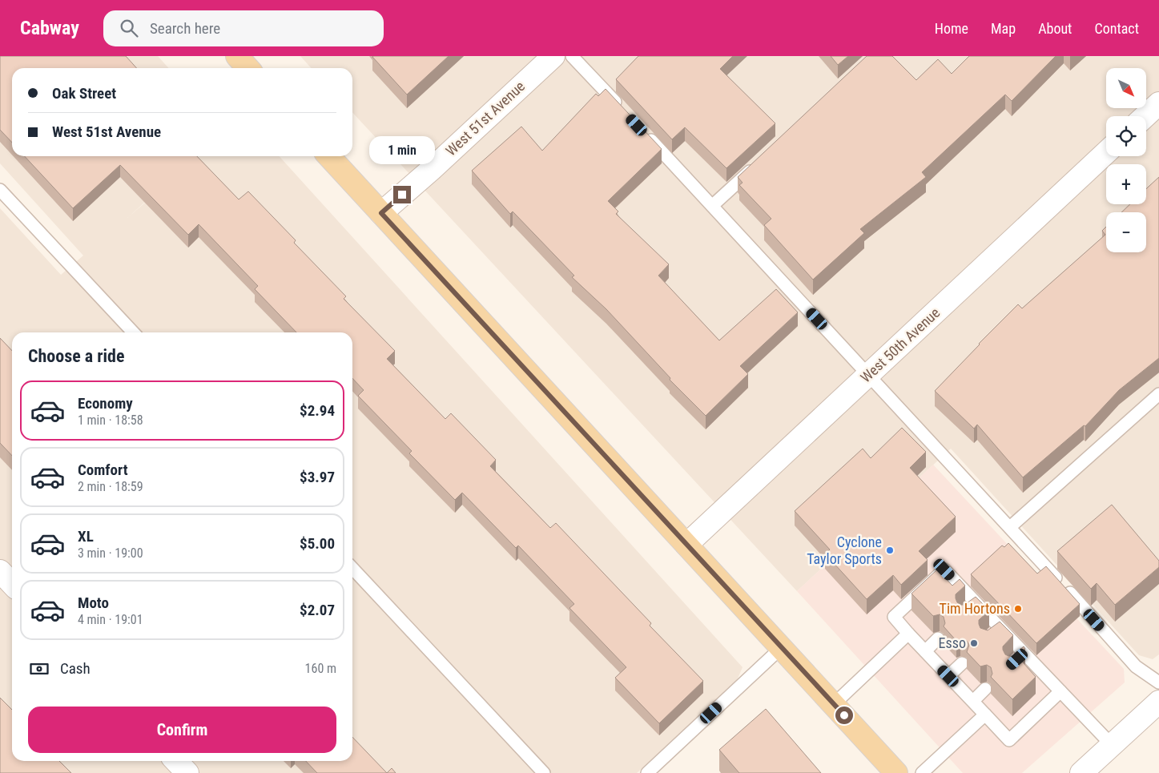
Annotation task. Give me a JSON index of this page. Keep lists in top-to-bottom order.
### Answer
{
  "streets": {
    "street": ["West 51st Avenue", "West 50th Avenue"]
  },
  "places": ["Cyclone Taylor Sports", "Tim Hortons", "Esso"],
  "north": "bottom right",
  "page": {
    "header": "Cabway",
    "search": "Search here",
    "nav": [
      "Home",
      "Map",
      "About",
      "Contact"
    ],
    "map_buttons": ["+", "−"],
    "banner": ["Oak Street", "West 51st Avenue"],
    "bubble": "1 min",
    "heading": "Choose a ride",
    "list": [
      {
        "name": "Economy",
        "note": "1 min · 18:58",
        "value": "$2.94"
      },
      {
        "name": "Comfort",
        "note": "2 min · 18:59",
        "value": "$3.97"
      },
      {
        "name": "XL",
        "note": "3 min · 19:00",
        "value": "$5.00"
      },
      {
        "name": "Moto",
        "note": "4 min · 19:01",
        "value": "$2.07"
      }
    ],
    "pay": ["Cash", "160 m"],
    "buttons": "Confirm"
  }
}
